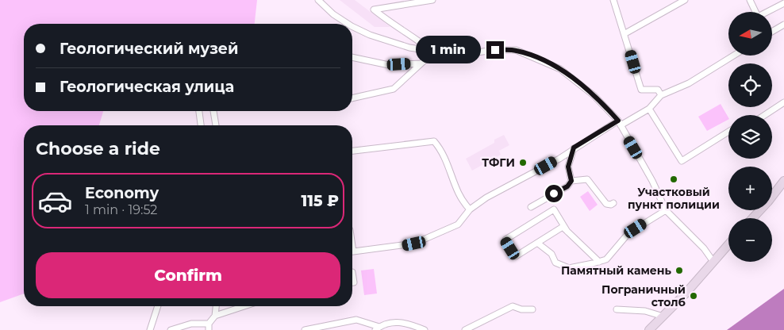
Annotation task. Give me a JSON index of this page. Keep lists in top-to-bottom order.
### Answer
{
  "places": [
    "ТФГИ",
    "Участковый пункт полиции",
    "Памятный камень",
    "Пограничный столб"
  ],
  "north": "left",
  "page": {
    "map_buttons": ["+", "−"],
    "banner": ["Геологический музей", "Геологическая улица"],
    "bubble": "1 min",
    "heading": "Choose a ride",
    "list": [
      {
        "name": "Economy",
        "note": "1 min · 19:52",
        "value": "115 ₽"
      }
    ],
    "buttons": "Confirm"
  }
}
